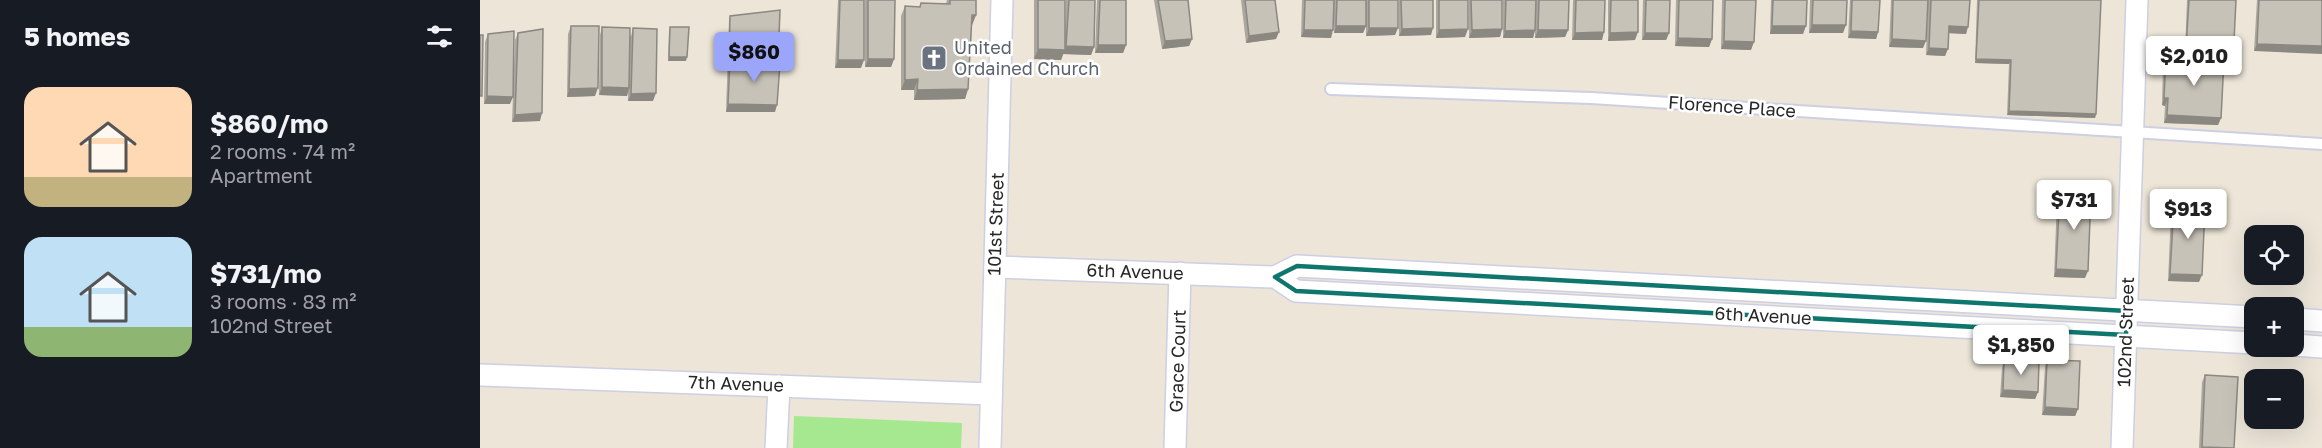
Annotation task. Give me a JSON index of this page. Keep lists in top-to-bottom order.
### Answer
{
  "streets": {
    "street": [
      "101st Street",
      "6th Avenue",
      "102nd Street",
      "Grace Court",
      "7th Avenue"
    ],
    "lane": ["Florence Place"]
  },
  "crossings": [
    ["Florence Place", "102nd Street"],
    ["101st Street", "6th Avenue"],
    ["101st Street", "7th Avenue"],
    ["6th Avenue", "102nd Street"],
    ["6th Avenue", "Grace Court"]
  ],
  "places": {
    "church": ["United Ordained Church"]
  },
  "page": {
    "heading": "5 homes",
    "price": [
      "$860",
      "$2,010",
      "$731",
      "$913",
      "$1,850"
    ],
    "list": [
      {
        "name": "$860/mo",
        "note": "2 rooms · 74 m² · Apartment"
      },
      {
        "name": "$731/mo",
        "note": "3 rooms · 83 m² · 102nd Street"
      }
    ],
    "map_buttons": ["+", "−"]
  }
}
